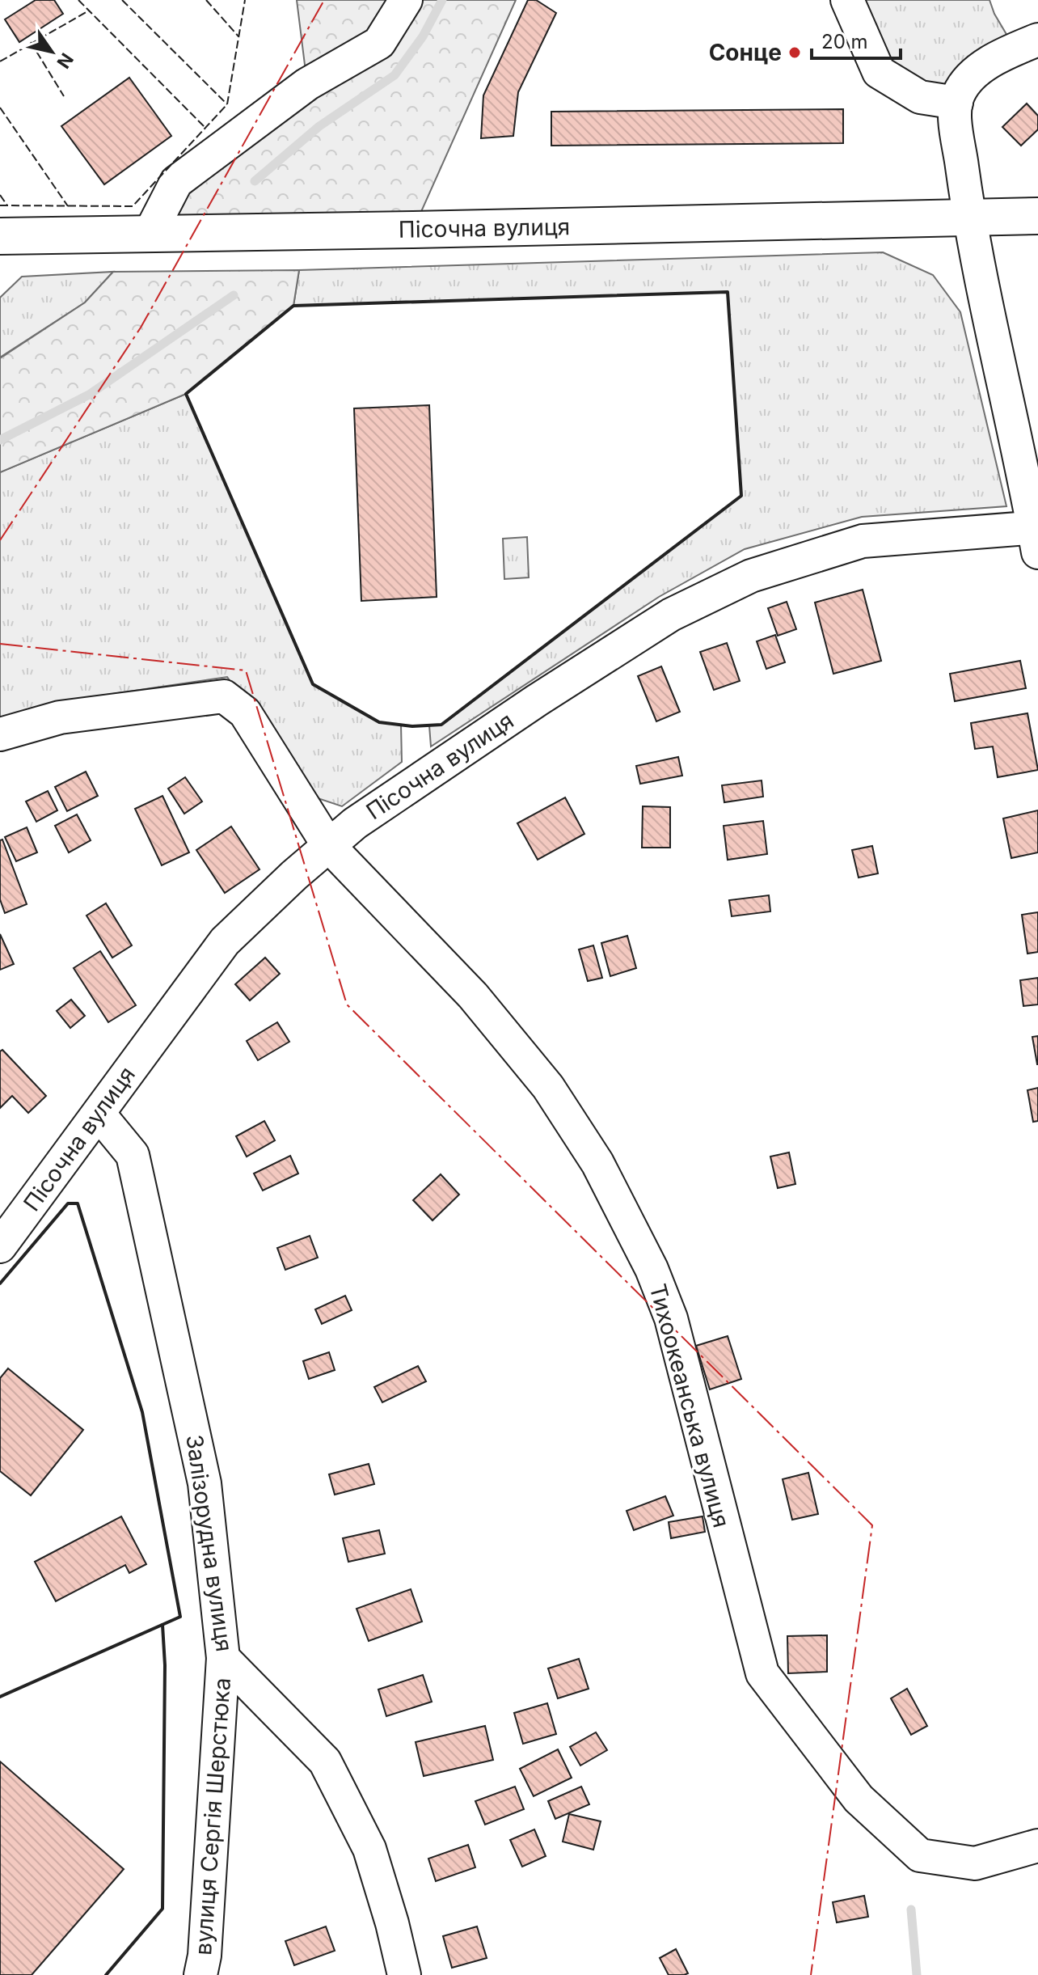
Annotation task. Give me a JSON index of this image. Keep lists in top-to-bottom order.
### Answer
{
  "streets": {
    "main road": ["Пісочна вулиця"],
    "street": ["Тихоокеанська вулиця", "Залізорудна вулиця", "вулиця Сергія Шерстюка"]
  },
  "crossings": [
    ["Пісочна вулиця", "Тихоокеанська вулиця"],
    ["Пісочна вулиця", "Залізорудна вулиця"],
    ["Залізорудна вулиця", "вулиця Сергія Шерстюка"]
  ],
  "places": ["Сонце"],
  "scale_bar": "20 m",
  "north": "bottom right"
}
